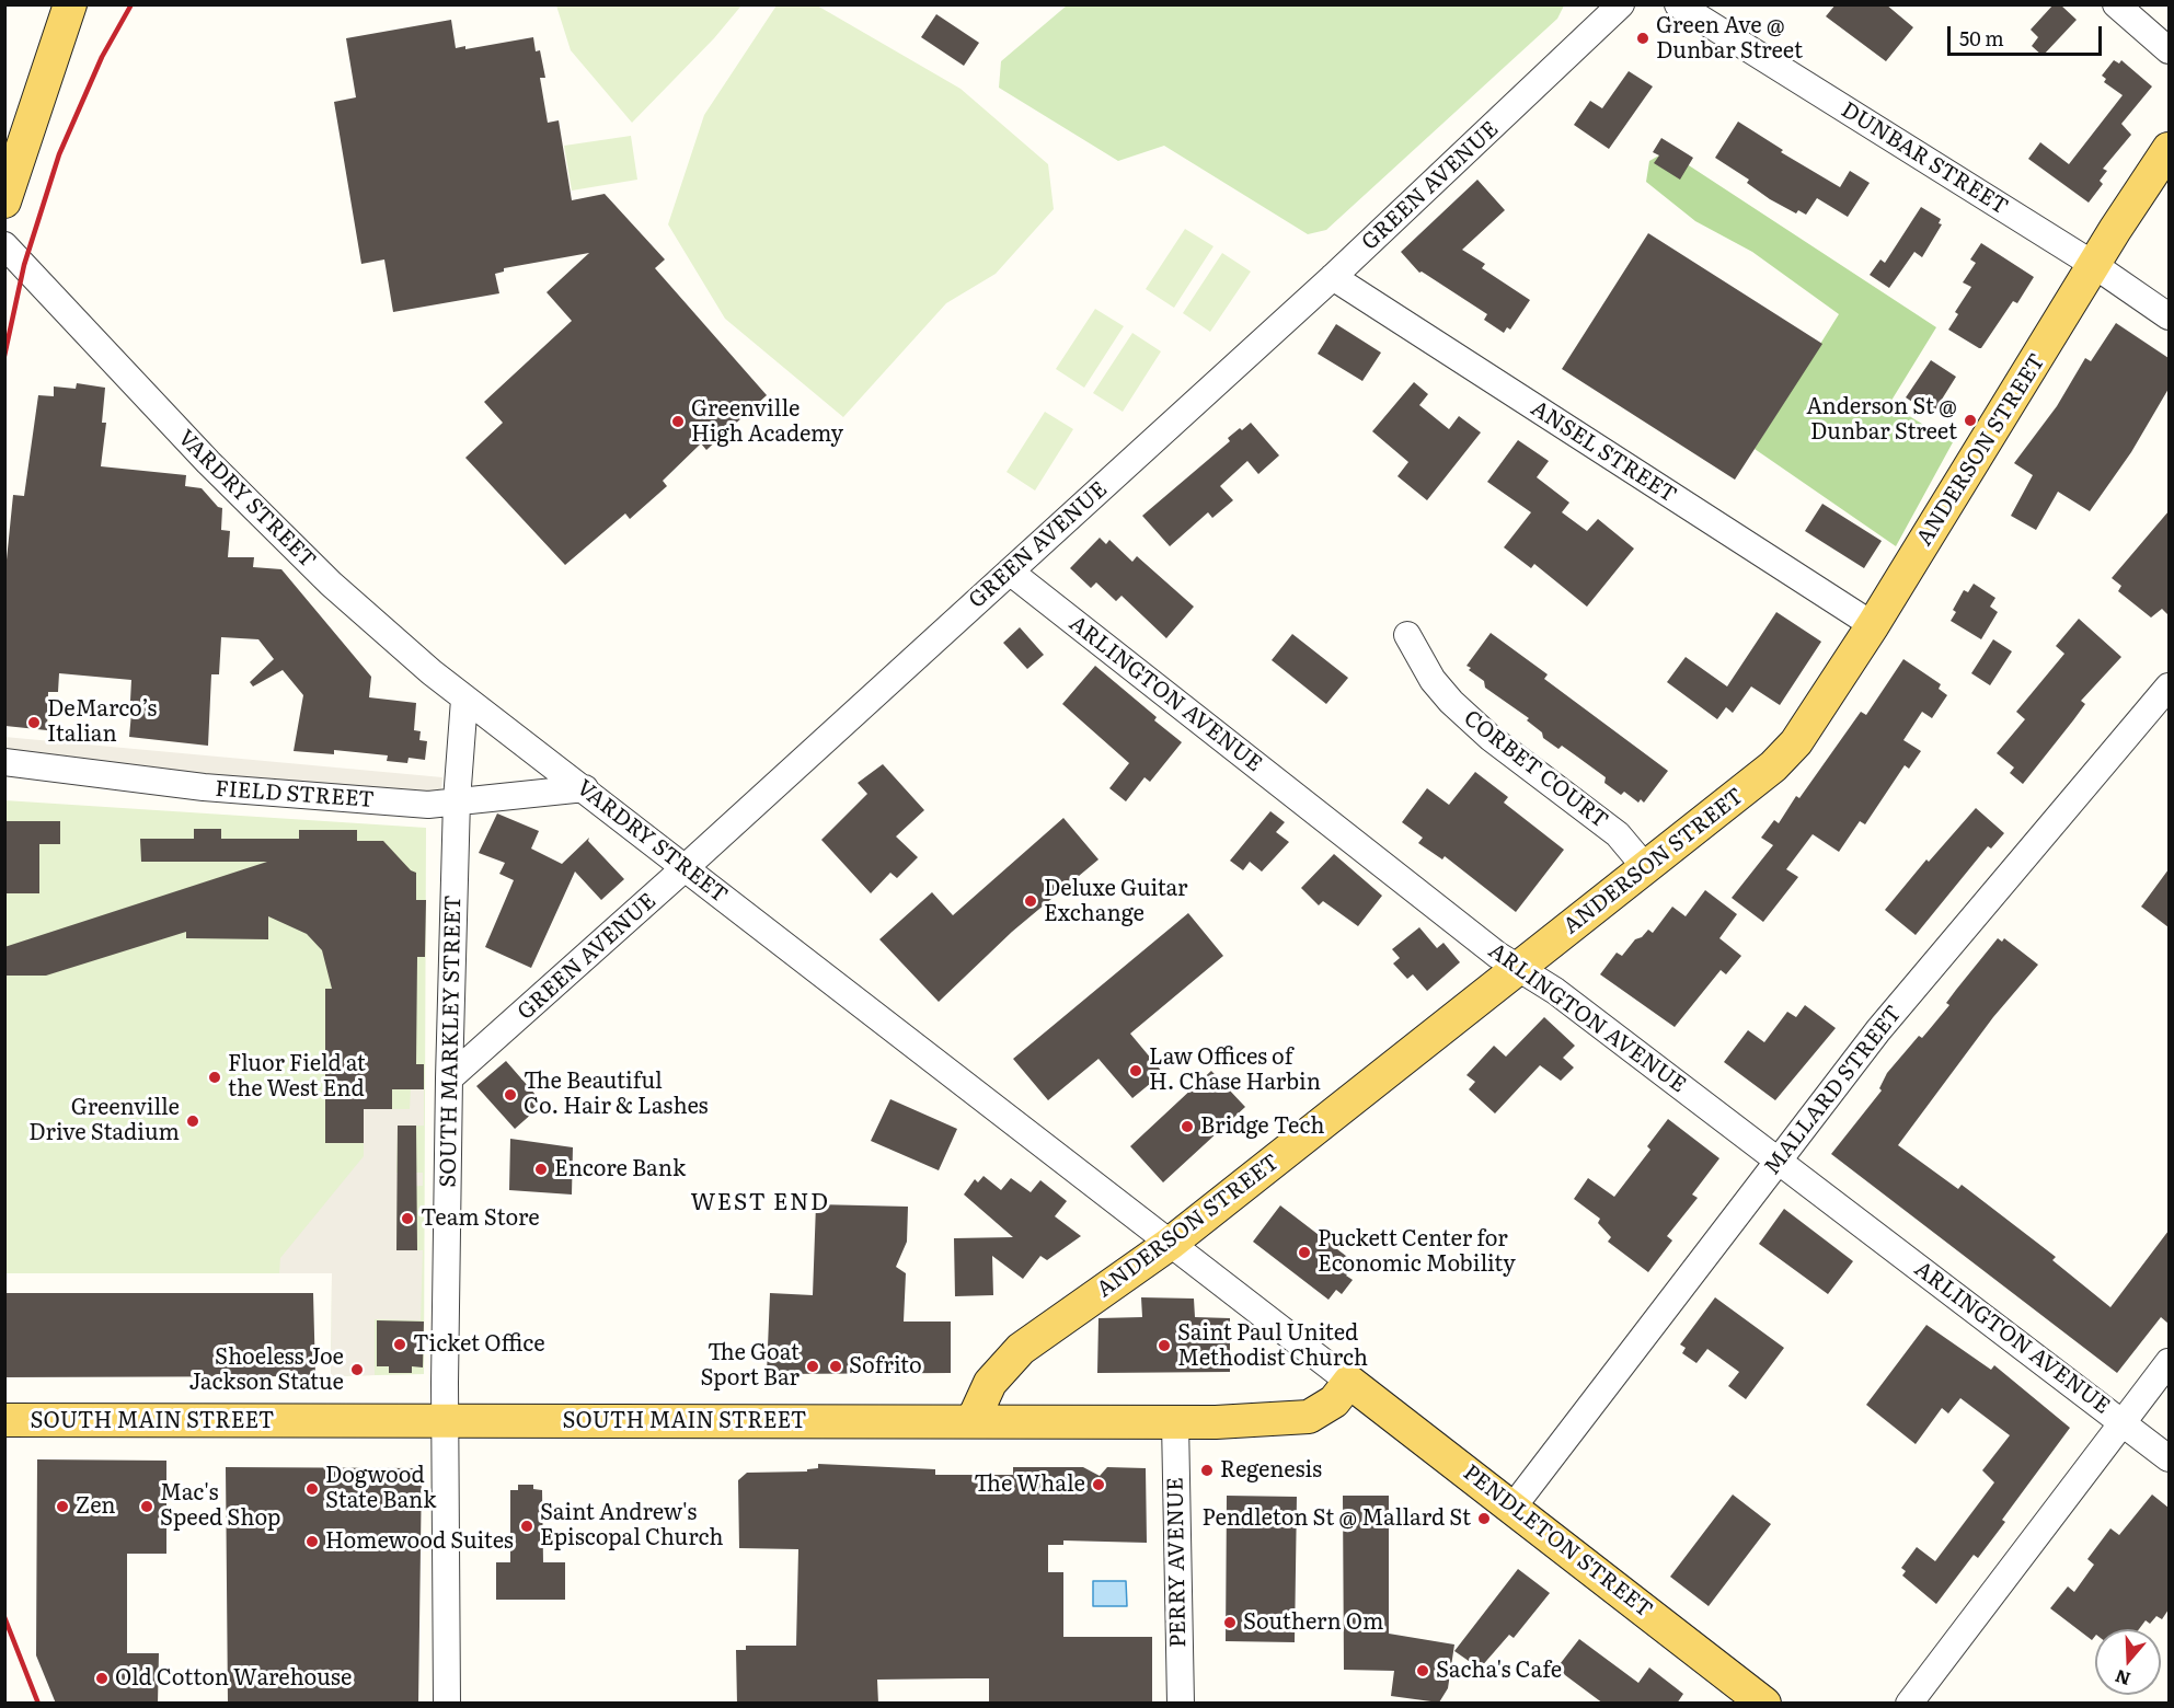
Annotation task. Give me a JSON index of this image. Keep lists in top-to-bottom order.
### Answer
{
  "streets": {
    "main road": ["ANDERSON STREET", "SOUTH MAIN STREET", "PENDLETON STREET"],
    "street": [
      "DUNBAR STREET",
      "GREEN AVENUE",
      "ANSEL STREET",
      "VARDRY STREET",
      "ARLINGTON AVENUE",
      "CORBET COURT",
      "FIELD STREET",
      "SOUTH MARKLEY STREET",
      "MALLARD STREET",
      "PERRY AVENUE"
    ]
  },
  "crossings": [
    ["DUNBAR STREET", "ANDERSON STREET"],
    ["GREEN AVENUE", "ANSEL STREET"],
    ["GREEN AVENUE", "VARDRY STREET"],
    ["GREEN AVENUE", "ARLINGTON AVENUE"],
    ["GREEN AVENUE", "SOUTH MARKLEY STREET"],
    ["ANDERSON STREET", "ANSEL STREET"],
    ["ANDERSON STREET", "VARDRY STREET"],
    ["ANDERSON STREET", "ARLINGTON AVENUE"],
    ["ANDERSON STREET", "CORBET COURT"],
    ["ANDERSON STREET", "SOUTH MAIN STREET"],
    ["VARDRY STREET", "FIELD STREET"],
    ["VARDRY STREET", "SOUTH MARKLEY STREET"],
    ["VARDRY STREET", "SOUTH MAIN STREET"],
    ["VARDRY STREET", "PENDLETON STREET"],
    ["ARLINGTON AVENUE", "MALLARD STREET"],
    ["FIELD STREET", "SOUTH MARKLEY STREET"],
    ["SOUTH MARKLEY STREET", "SOUTH MAIN STREET"],
    ["MALLARD STREET", "PENDLETON STREET"],
    ["SOUTH MAIN STREET", "PENDLETON STREET"],
    ["SOUTH MAIN STREET", "PERRY AVENUE"]
  ],
  "districts": ["WEST END"],
  "places": [
    "Green Ave @ Dunbar Street",
    "Anderson St @ Dunbar Street",
    "Greenville High Academy",
    "DeMarco’s Italian",
    "Deluxe Guitar Exchange",
    "Law Offices of H. Chase Harbin",
    "Fluor Field at the West End",
    "The Beautiful Co. Hair & Lashes",
    "Greenville Drive Stadium",
    "Bridge Tech",
    "Encore Bank",
    "Team Store",
    "Puckett Center for Economic Mobility",
    "Ticket Office",
    "Saint Paul United Methodist Church",
    "The Goat Sport Bar",
    "Sofrito",
    "Shoeless Joe Jackson Statue",
    "Regenesis",
    "The Whale",
    "Dogwood State Bank",
    "Zen",
    "Mac's Speed Shop",
    "Pendleton St @ Mallard St",
    "Saint Andrew's Episcopal Church",
    "Homewood Suites",
    "Southern Om",
    "Sacha's Cafe",
    "Old Cotton Warehouse"
  ],
  "scale_bar": "50 m",
  "north": "bottom"
}
